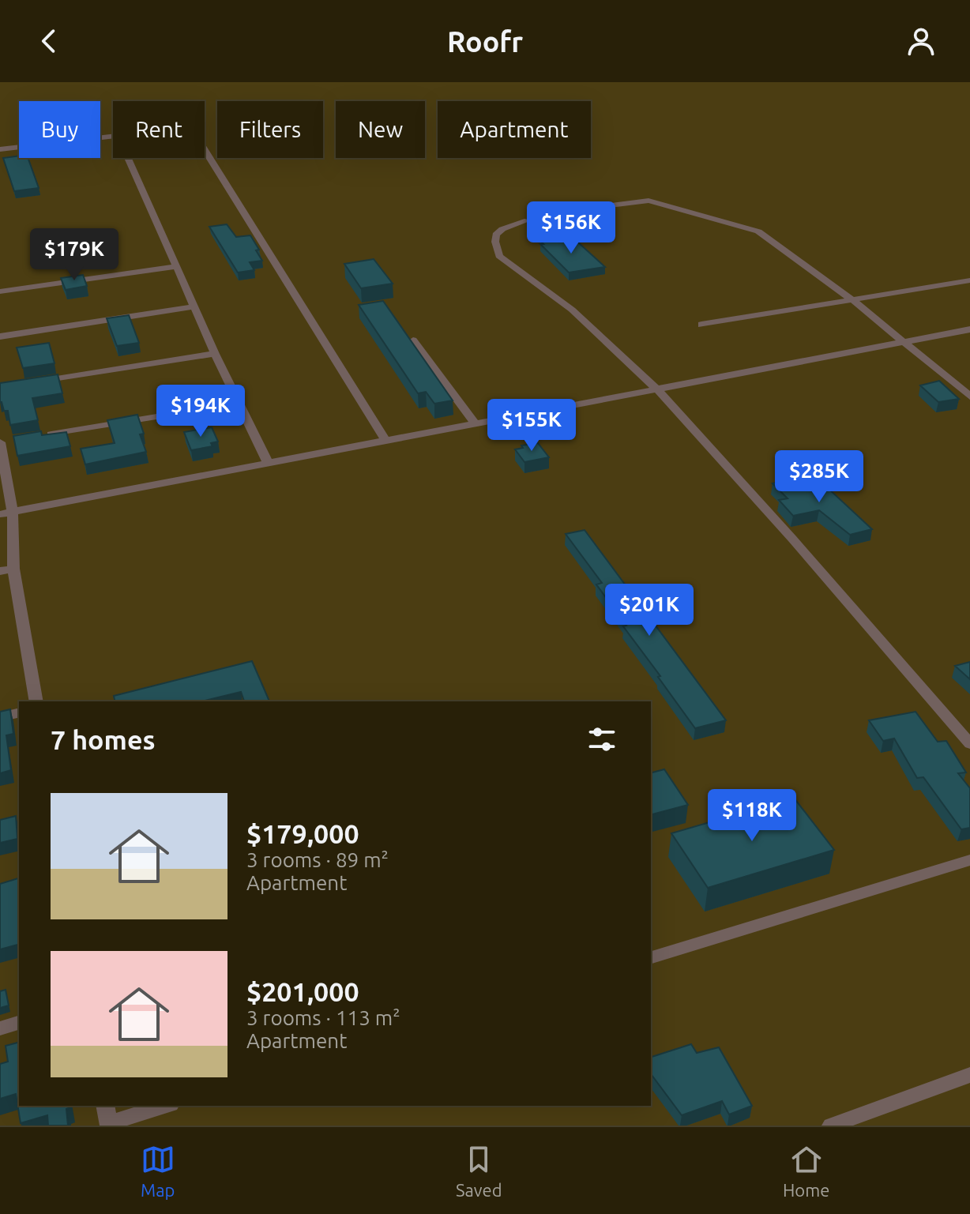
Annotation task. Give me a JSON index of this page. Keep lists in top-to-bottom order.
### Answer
{
  "page": {
    "header": "Roofr",
    "chip": [
      "Buy",
      "Rent",
      "Filters",
      "New",
      "Apartment"
    ],
    "price": [
      "$156K",
      "$179K",
      "$194K",
      "$155K",
      "$285K",
      "$201K",
      "$118K"
    ],
    "heading": "7 homes",
    "list": [
      {
        "name": "$179,000",
        "note": "3 rooms · 89 m² · Apartment"
      },
      {
        "name": "$201,000",
        "note": "3 rooms · 113 m² · Apartment"
      }
    ],
    "tabs": ["Map", "Saved", "Home"]
  }
}
